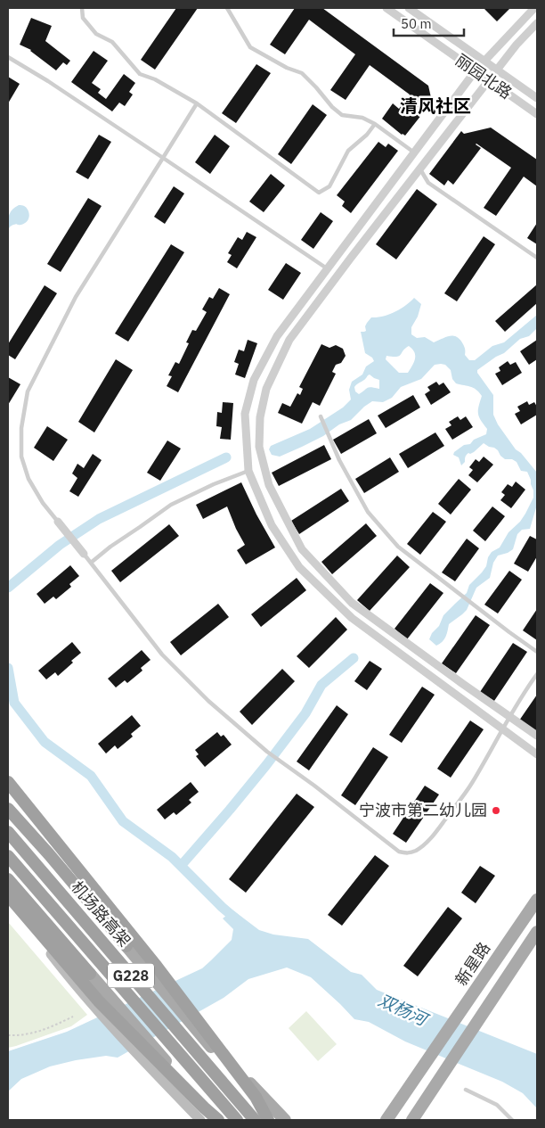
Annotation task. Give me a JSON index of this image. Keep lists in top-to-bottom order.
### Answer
{
  "streets": {
    "highway": ["机场路高架", "G228"],
    "main road": ["新星路"],
    "street": ["丽园北路"]
  },
  "districts": ["清风社区"],
  "water": ["双杨河"],
  "places": ["宁波市第二幼儿园"],
  "scale_bar": "50 m"
}
